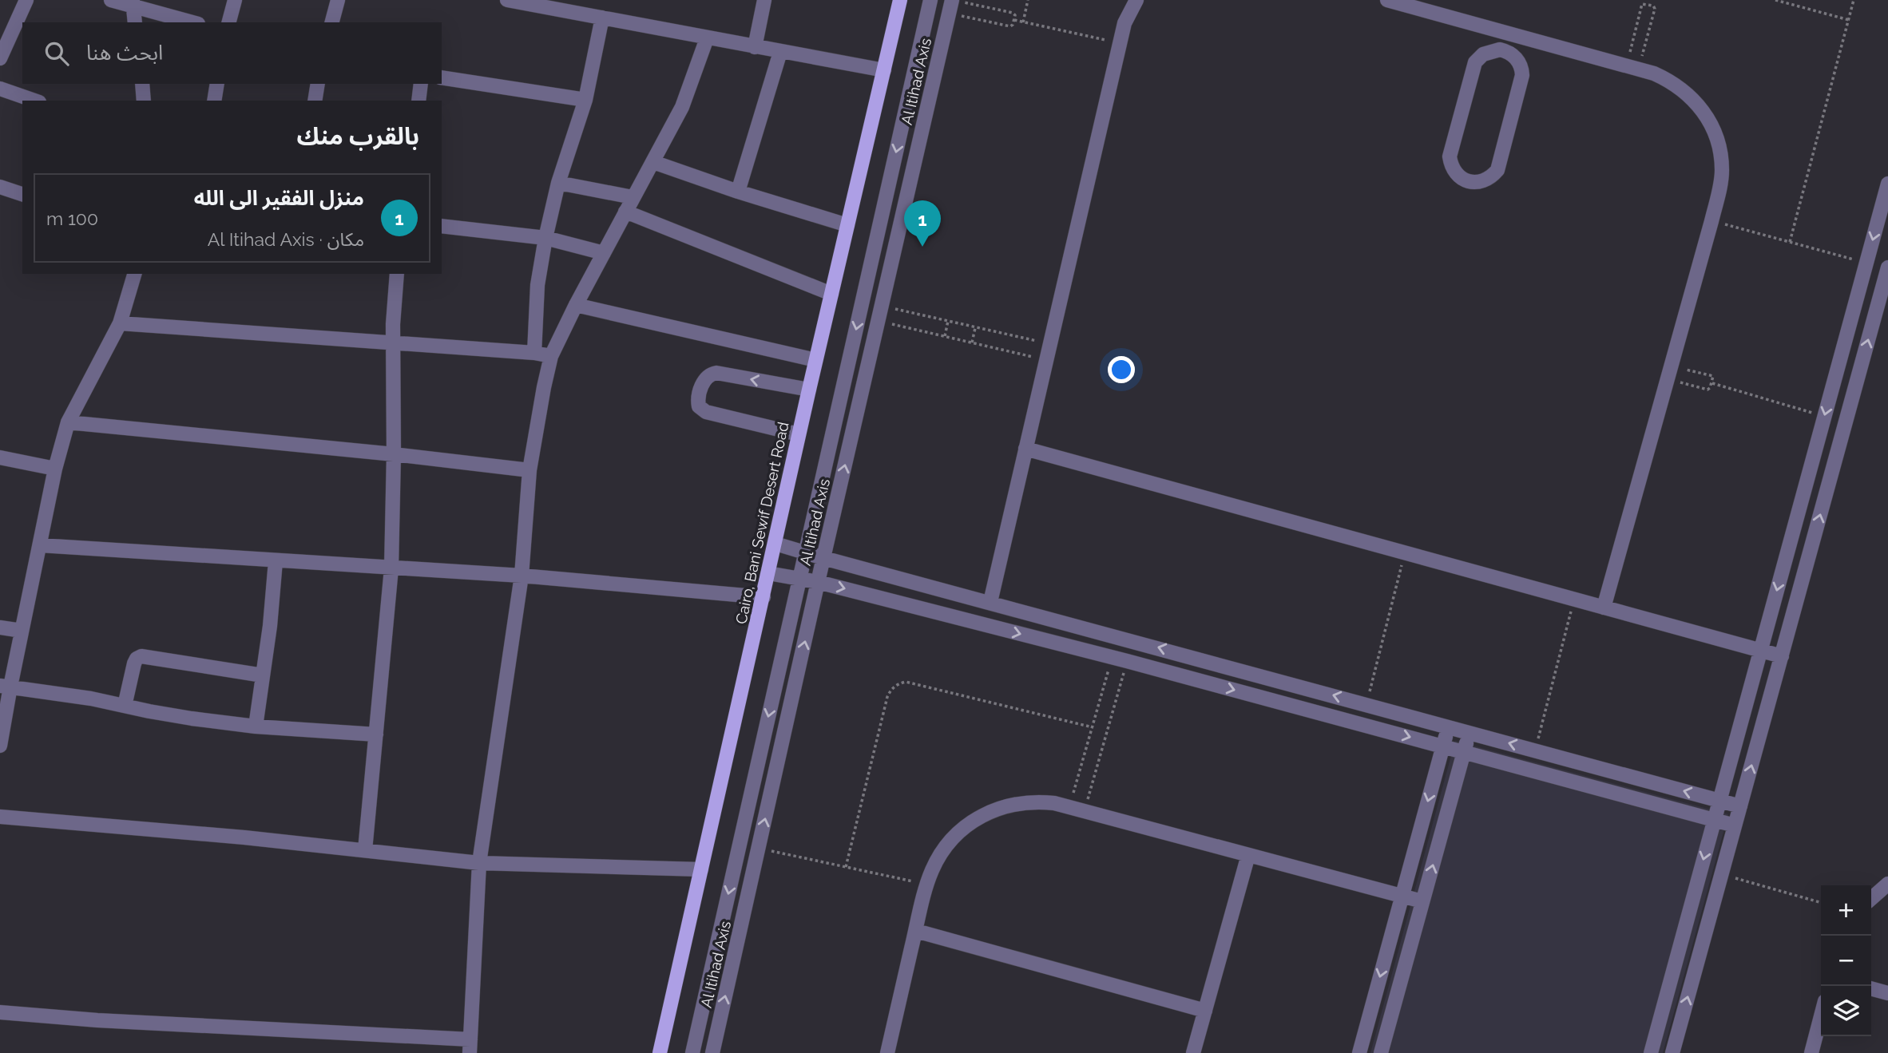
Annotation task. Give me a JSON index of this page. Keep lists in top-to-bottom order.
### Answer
{
  "streets": {
    "main road": ["Cairo, Bani Sewif Desert Road"],
    "street": ["Al Itihad Axis"]
  },
  "page": {
    "search": "ابحث هنا",
    "heading": "بالقرب منك",
    "list": [
      {
        "mark": "1",
        "name": "منزل الفقير الى الله",
        "note": "مكان · Al Itihad Axis",
        "value": "100 m"
      }
    ],
    "pins": "1",
    "map_buttons": ["+", "−"]
  }
}
